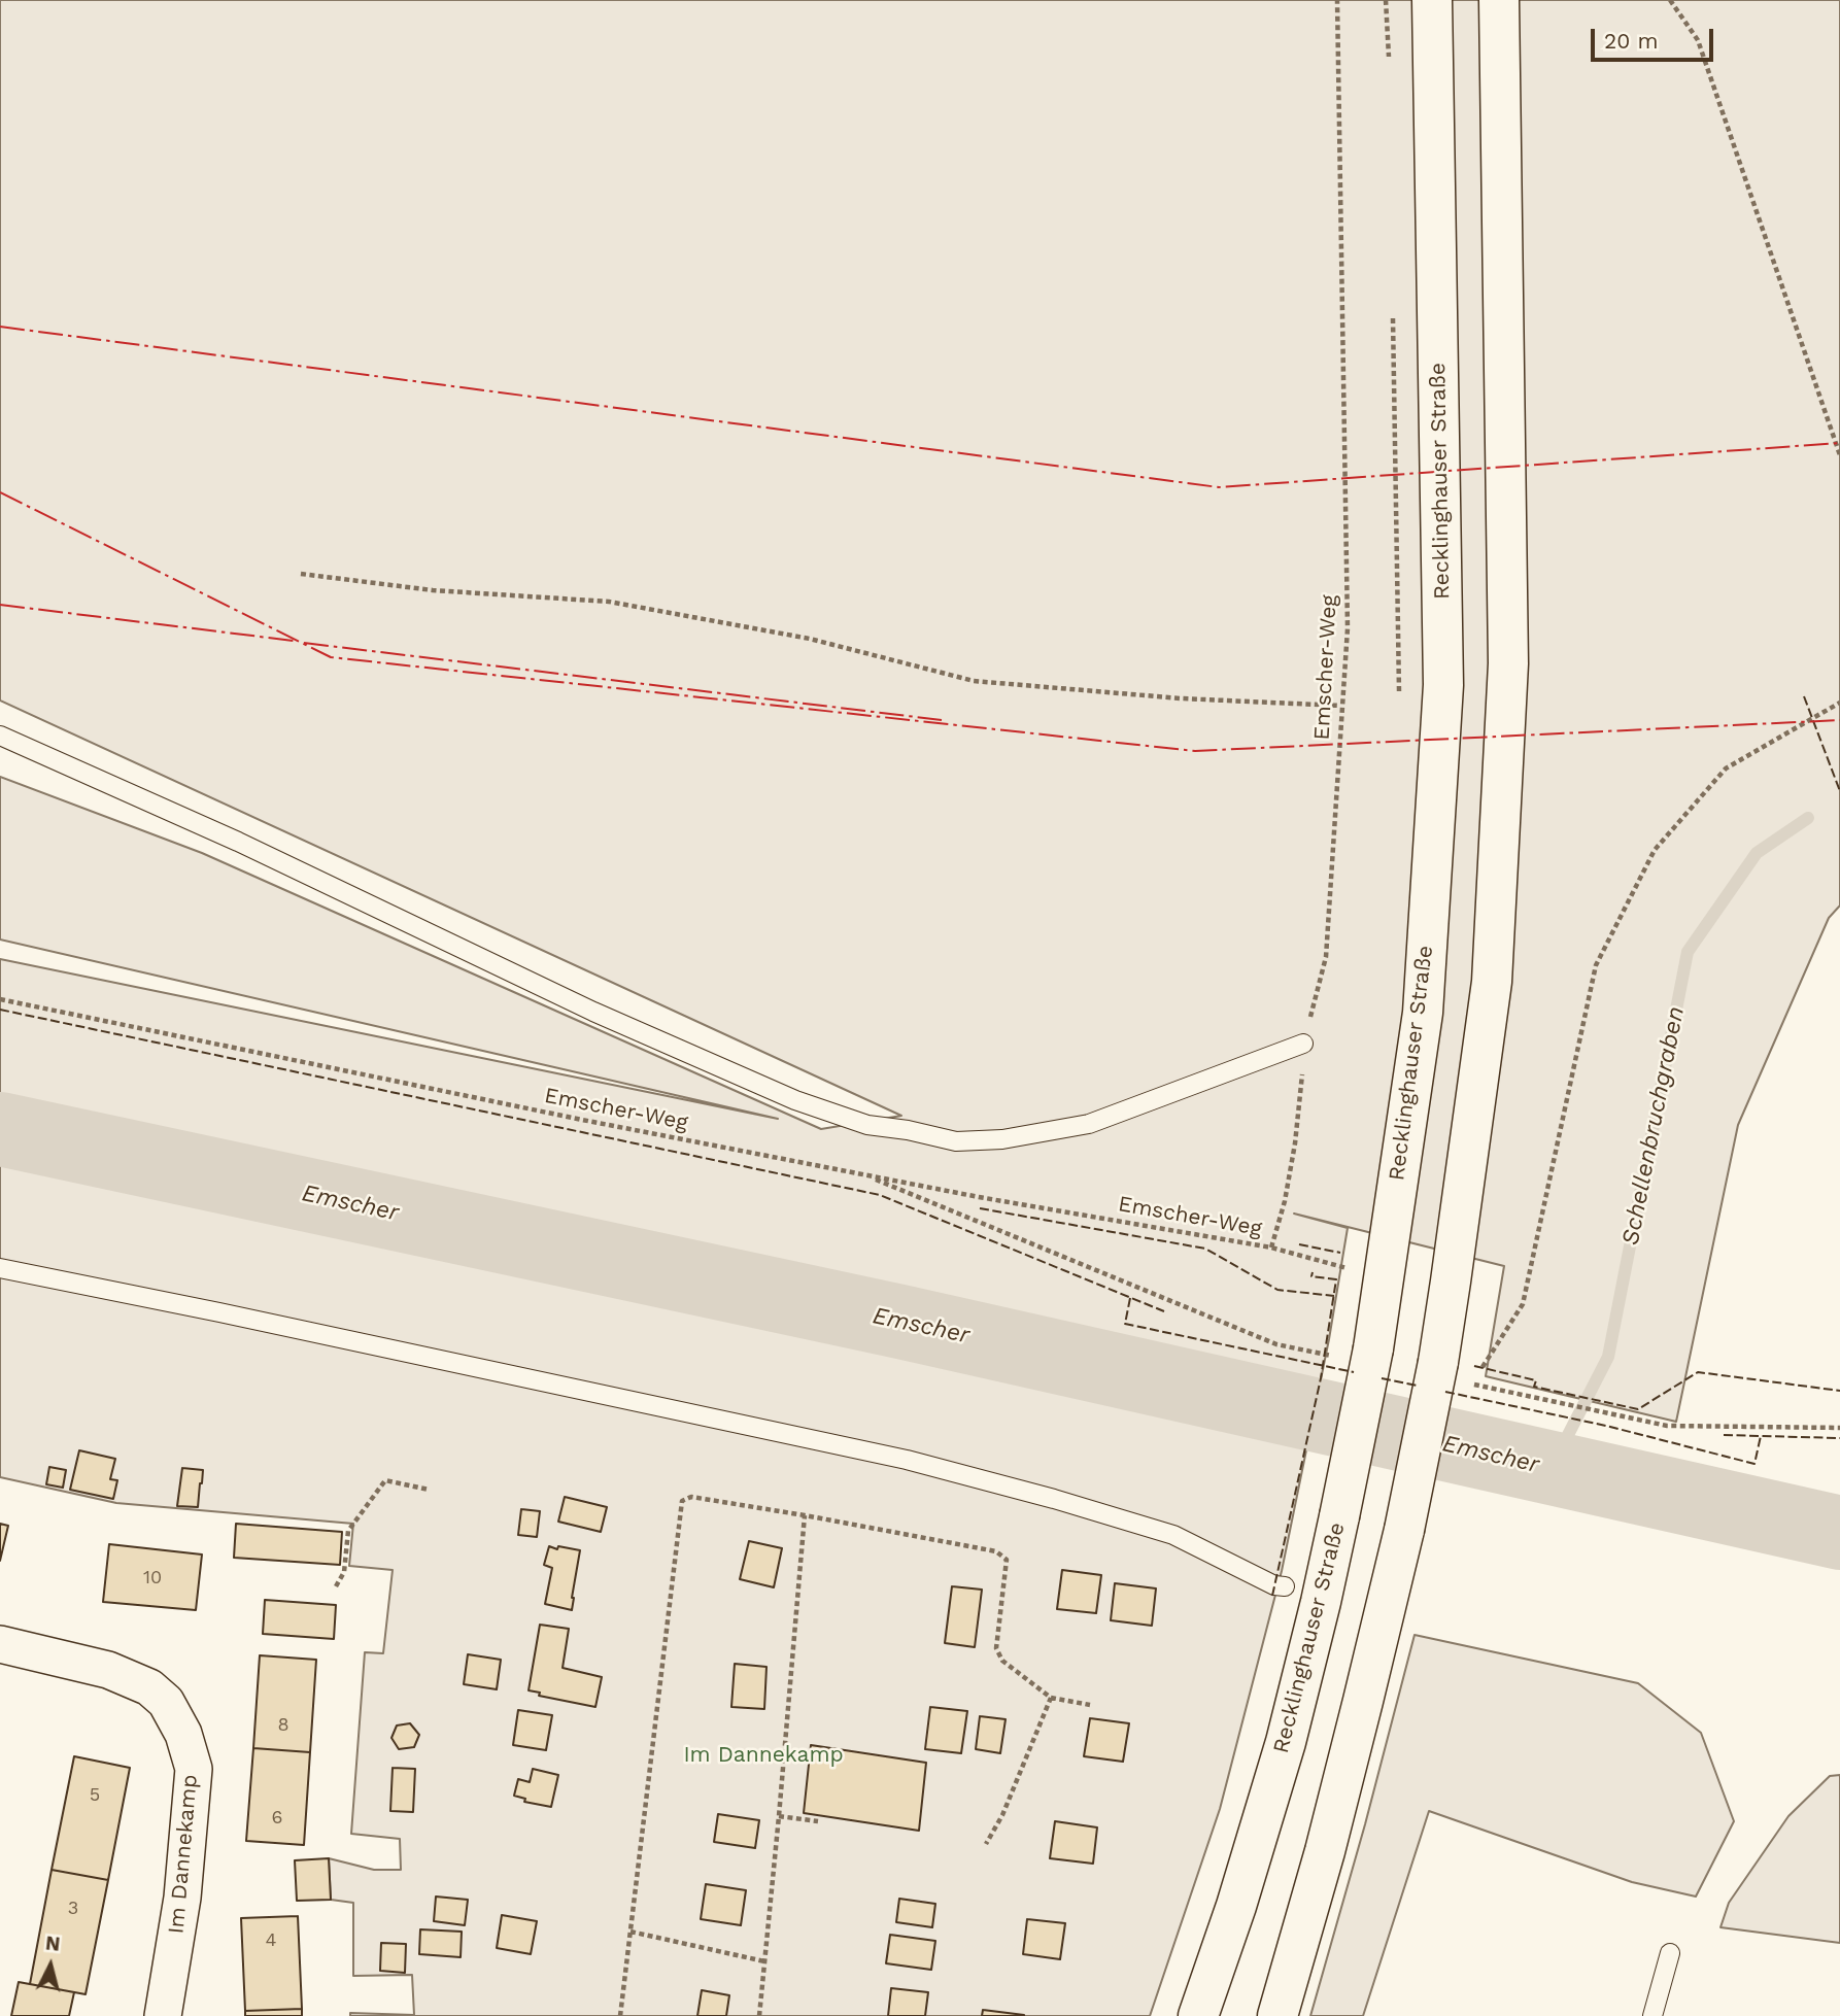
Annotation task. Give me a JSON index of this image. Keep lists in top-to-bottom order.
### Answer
{
  "streets": {
    "main road": ["Recklinghauser Straße"],
    "street": ["Im Dannekamp"],
    "path": ["Emscher-Weg"]
  },
  "water": ["Schellenbruchgraben", "Emscher"],
  "parks": ["Im Dannekamp"],
  "house_numbers": [
    "10",
    "8",
    "5",
    "6",
    "3",
    "4"
  ],
  "scale_bar": "20 m",
  "north": "top"
}
